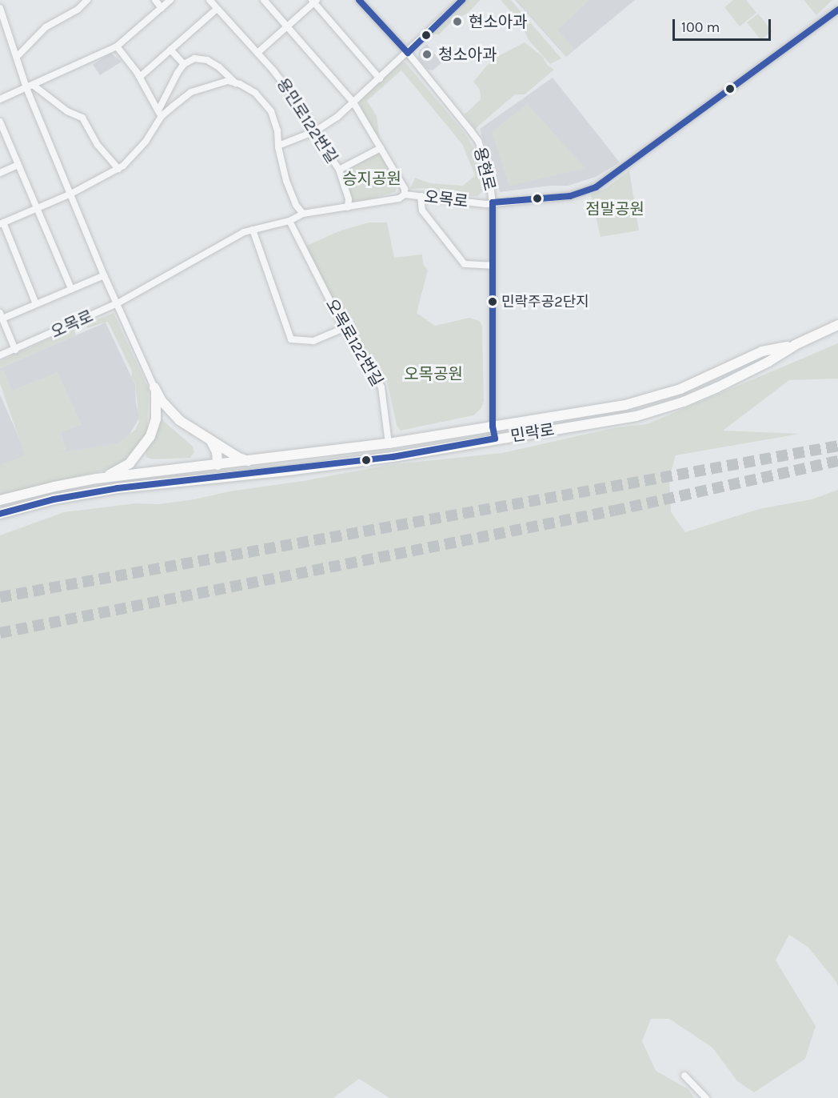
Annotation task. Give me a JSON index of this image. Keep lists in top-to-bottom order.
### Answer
{
  "streets": {
    "main road": ["민락로"],
    "street": [
      "용민로122번길",
      "용현로",
      "오목로",
      "오목로122번길"
    ]
  },
  "crossings": [
    ["용민로122번길", "오목로"],
    ["용현로", "오목로"],
    ["용현로", "민락로"],
    ["오목로", "오목로122번길"],
    ["오목로122번길", "민락로"]
  ],
  "parks": ["승지공원", "점말공원", "오목공원"],
  "places": ["현소아과", "청소아과", "민락주공2단지"],
  "scale_bar": "100 m"
}
